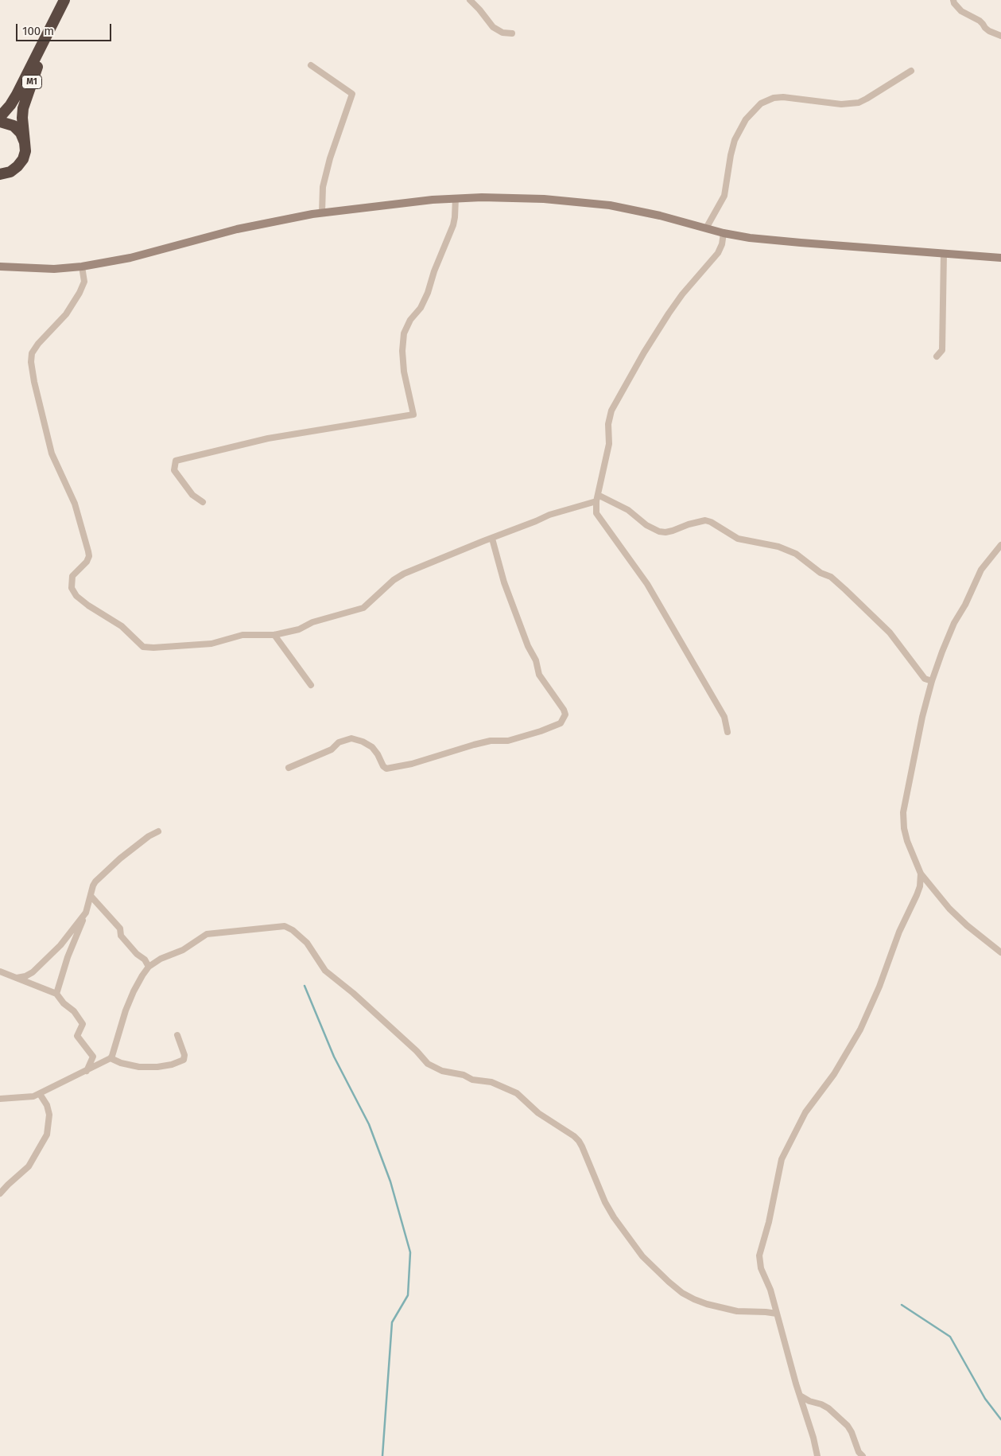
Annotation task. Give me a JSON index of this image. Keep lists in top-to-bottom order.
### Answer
{
  "streets": {
    "highway": ["M1"]
  },
  "scale_bar": "100 m"
}
